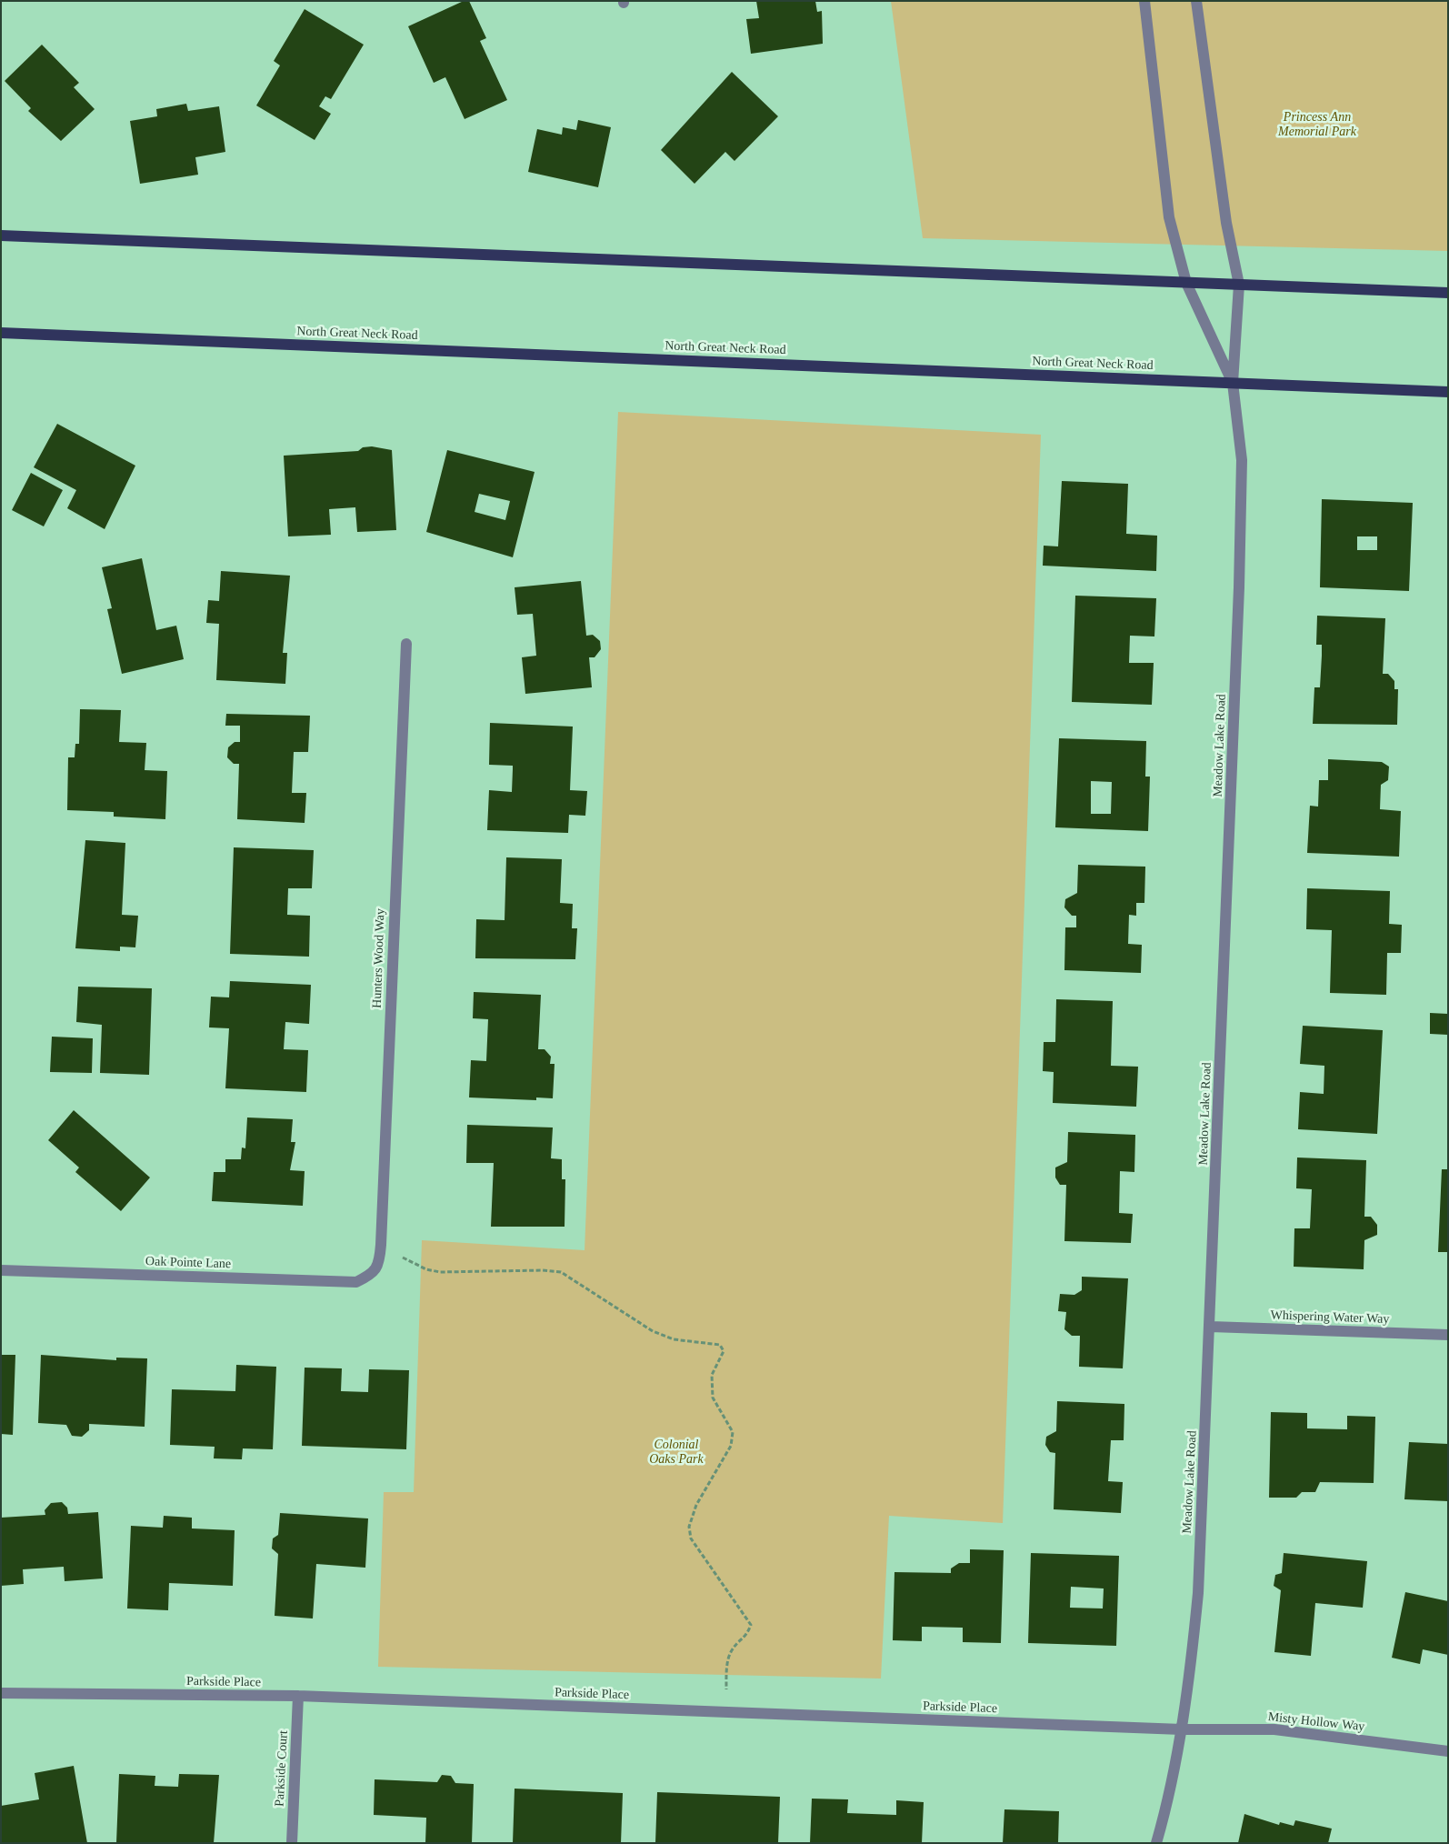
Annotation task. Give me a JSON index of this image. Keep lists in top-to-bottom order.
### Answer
{
  "streets": {
    "main road": ["North Great Neck Road"],
    "street": [
      "Meadow Lake Road",
      "Hunters Wood Way",
      "Oak Pointe Lane",
      "Whispering Water Way",
      "Parkside Place",
      "Misty Hollow Way",
      "Parkside Court"
    ]
  },
  "crossings": [
    ["North Great Neck Road", "Meadow Lake Road"],
    ["Meadow Lake Road", "Whispering Water Way"],
    ["Meadow Lake Road", "Parkside Place"],
    ["Meadow Lake Road", "Misty Hollow Way"],
    ["Hunters Wood Way", "Oak Pointe Lane"],
    ["Parkside Place", "Misty Hollow Way"],
    ["Parkside Place", "Parkside Court"]
  ],
  "parks": ["Princess Ann Memorial Park", "Colonial Oaks Park"]
}
